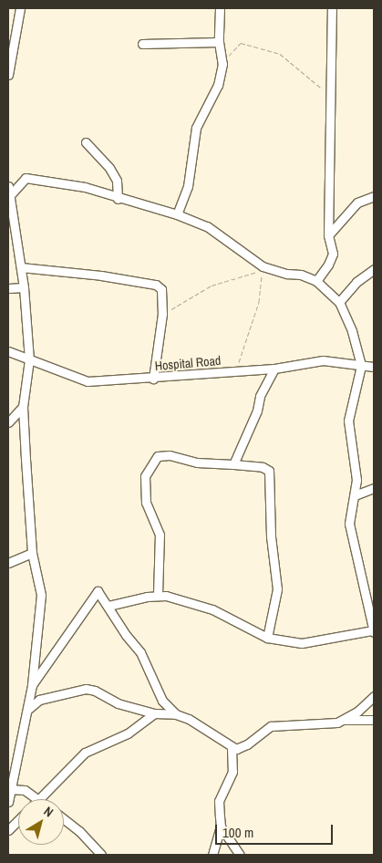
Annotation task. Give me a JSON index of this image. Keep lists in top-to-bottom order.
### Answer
{
  "streets": {
    "street": ["Hospital Road"]
  },
  "scale_bar": "100 m",
  "north": "top right"
}
